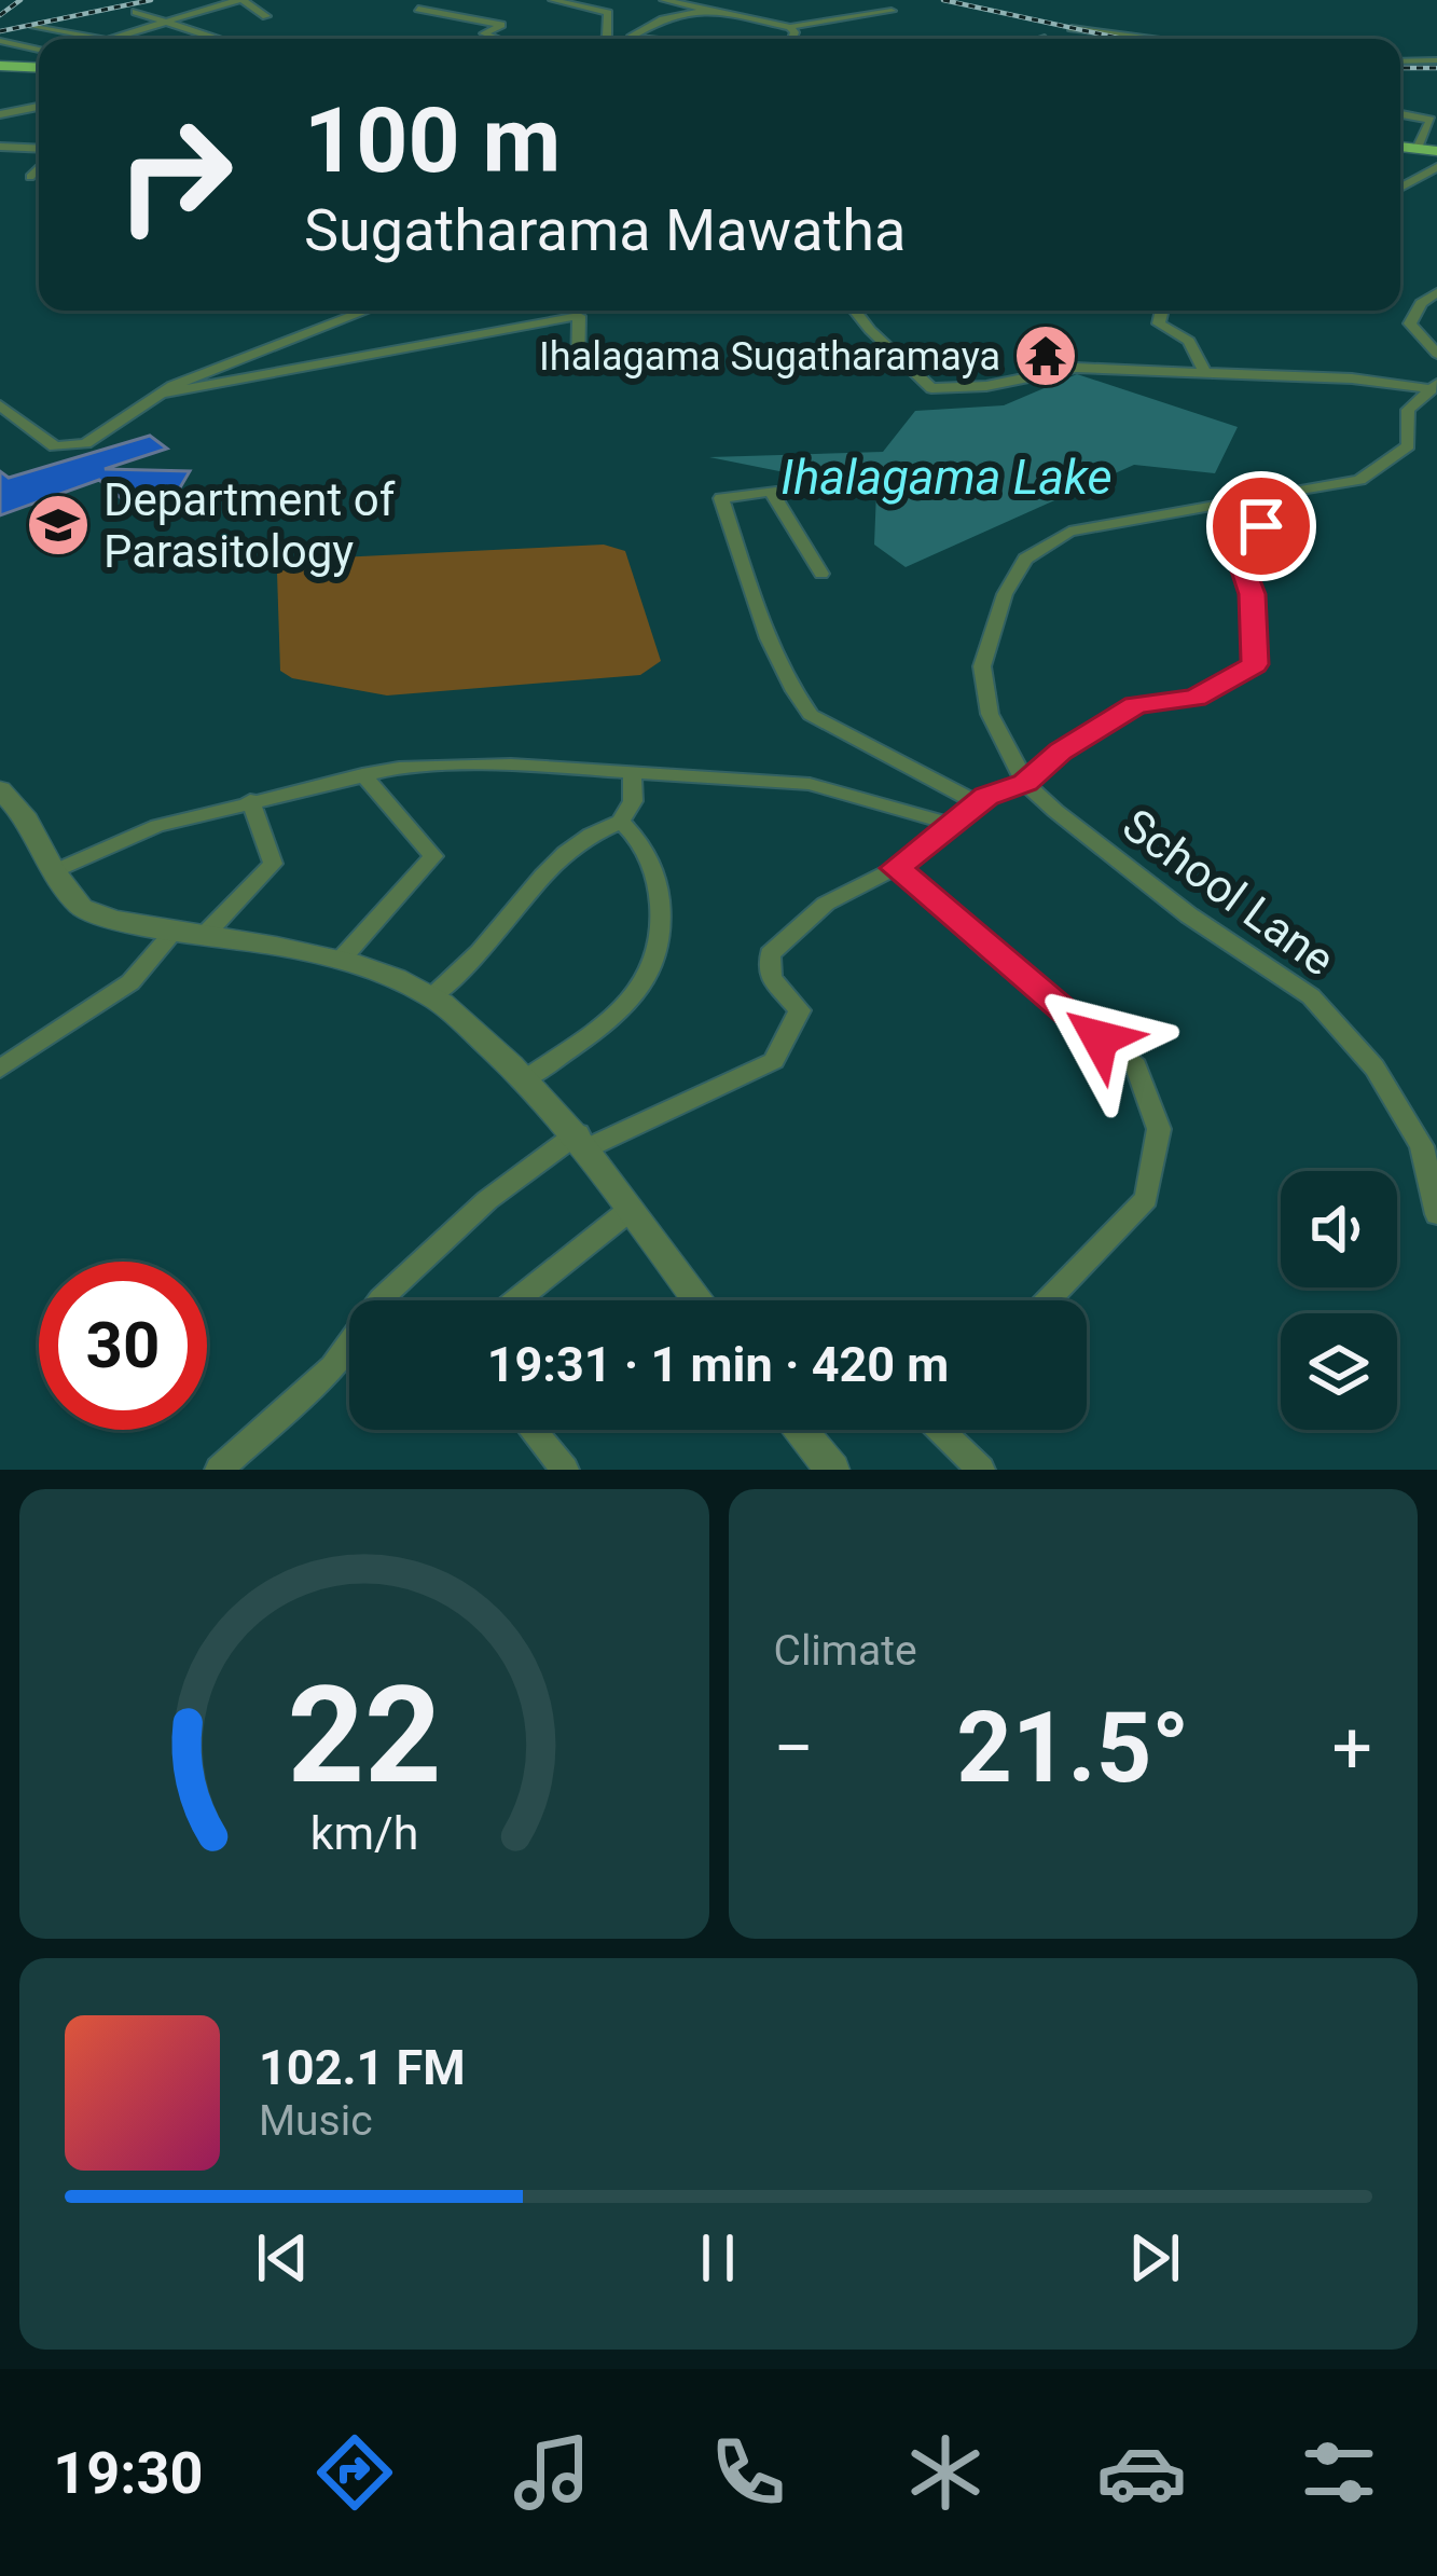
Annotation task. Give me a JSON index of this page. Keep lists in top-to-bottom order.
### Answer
{
  "streets": {
    "street": ["School Lane"]
  },
  "water": ["Ihalagama Lake"],
  "places": {
    "temple": ["Ihalagama Sugatharamaya"],
    "school or university": ["Department of Parasitology"]
  },
  "page": {
    "turn": ["100 m", "Sugatharama Mawatha"],
    "limit": "30",
    "trip": "19:31 · 1 min · 420 m",
    "tile": "Climate",
    "heat": ["−", "21.5°", "+"],
    "song": ["102.1 FM", "Music"],
    "tabs": "19:30",
    "gauge": ["22", "km/h"]
  }
}
